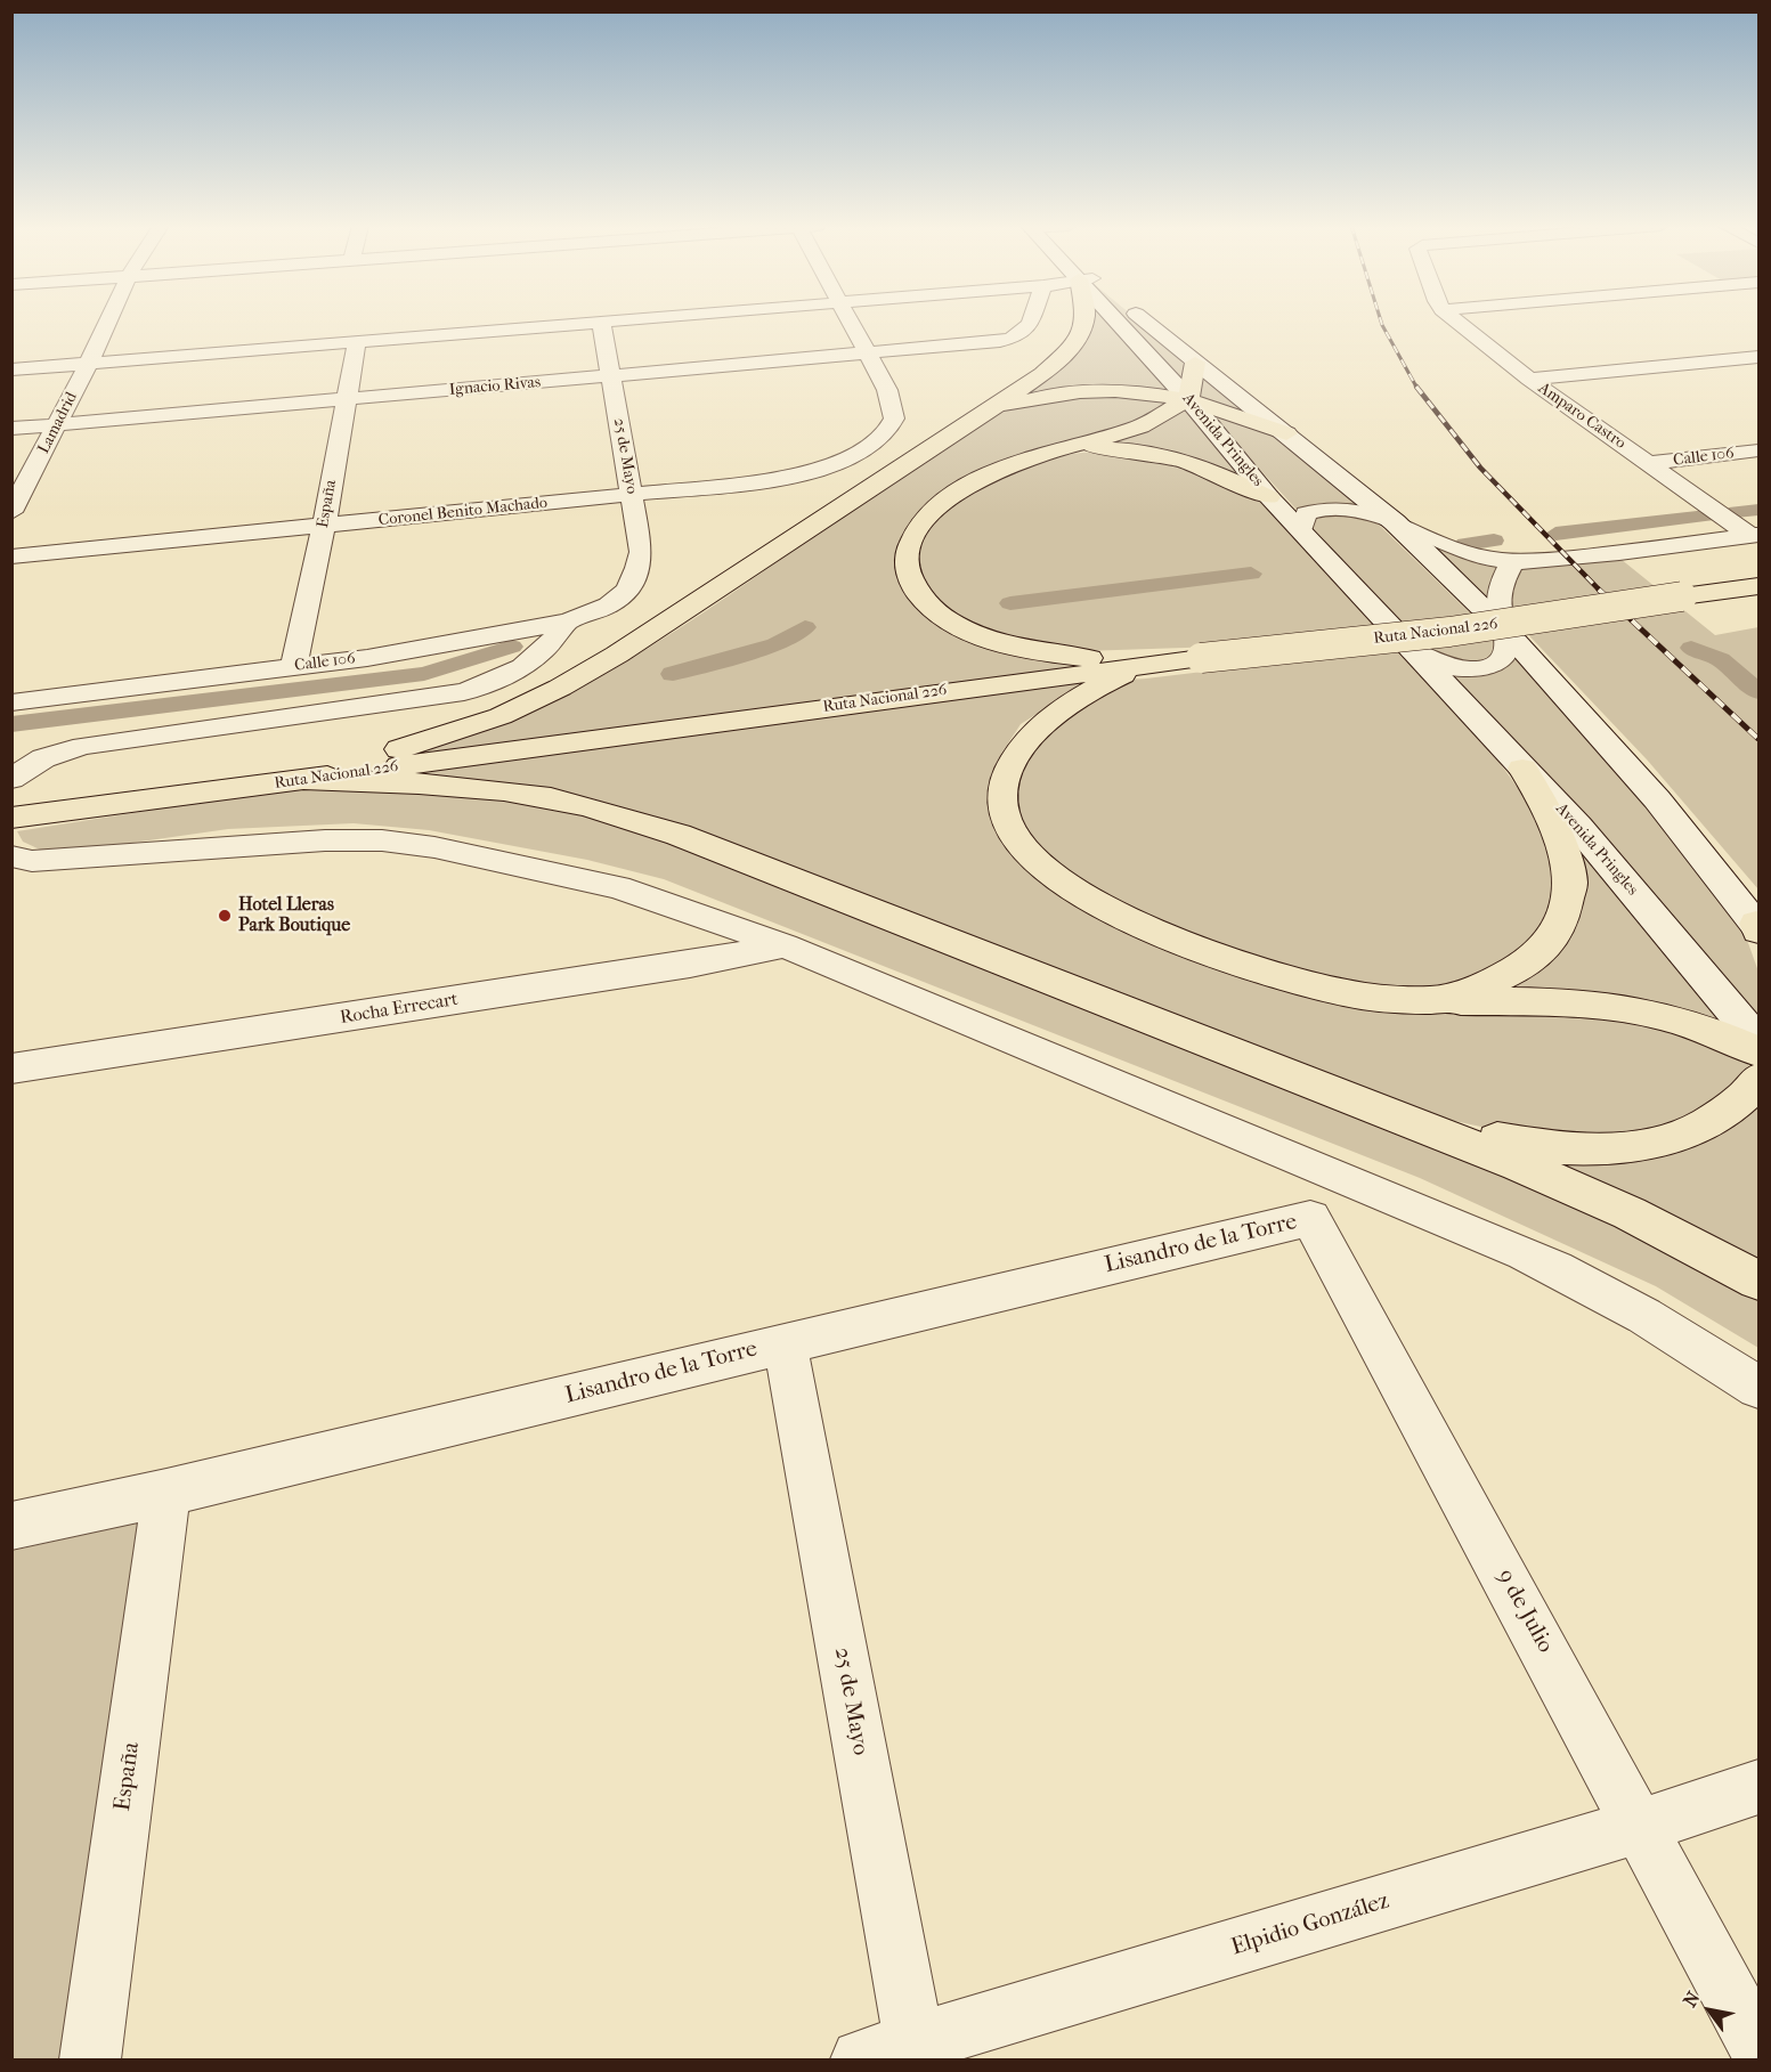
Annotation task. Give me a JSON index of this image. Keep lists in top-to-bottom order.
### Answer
{
  "streets": {
    "highway": ["Ruta Nacional 226"],
    "main road": ["Avenida Pringles"],
    "street": [
      "Ignacio Rivas",
      "Amparo Castro",
      "Lamadrid",
      "25 de Mayo",
      "Calle 106",
      "España",
      "Coronel Benito Machado",
      "Rocha Errecart",
      "Lisandro de la Torre",
      "9 de Julio",
      "Elpidio González"
    ]
  },
  "crossings": [
    ["Ignacio Rivas", "Lamadrid"],
    ["Ignacio Rivas", "25 de Mayo"],
    ["Ignacio Rivas", "España"],
    ["Ignacio Rivas", "Coronel Benito Machado"],
    ["Amparo Castro", "Calle 106"],
    ["25 de Mayo", "Calle 106"],
    ["25 de Mayo", "Coronel Benito Machado"],
    ["25 de Mayo", "Lisandro de la Torre"],
    ["25 de Mayo", "Elpidio González"],
    ["Calle 106", "España"],
    ["España", "Coronel Benito Machado"],
    ["España", "Lisandro de la Torre"],
    ["Lisandro de la Torre", "9 de Julio"],
    ["9 de Julio", "Elpidio González"]
  ],
  "places": ["Hotel Lleras Park Boutique"],
  "north": "top left"
}
